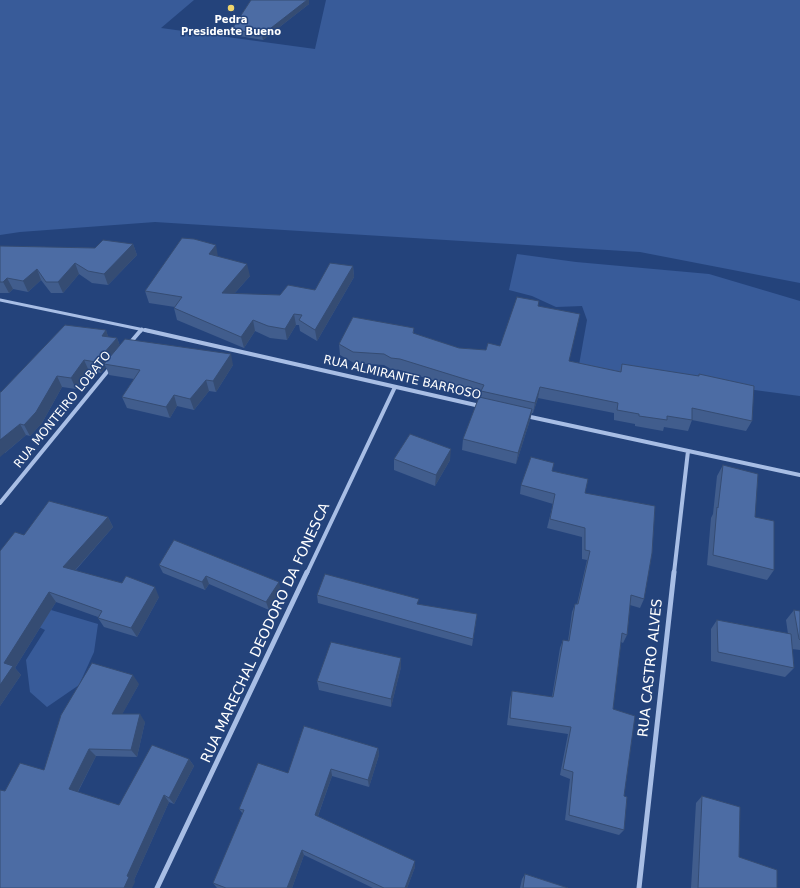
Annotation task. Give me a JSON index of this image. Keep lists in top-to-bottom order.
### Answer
{
  "streets": {
    "street": [
      "RUA ALMIRANTE BARROSO",
      "RUA MONTEIRO LOBATO",
      "RUA MARECHAL DEODORO DA FONESCA",
      "RUA CASTRO ALVES"
    ]
  },
  "crossings": [
    ["RUA ALMIRANTE BARROSO", "RUA MONTEIRO LOBATO"],
    ["RUA ALMIRANTE BARROSO", "RUA MARECHAL DEODORO DA FONESCA"]
  ],
  "places": ["Pedra Presidente Bueno"]
}
